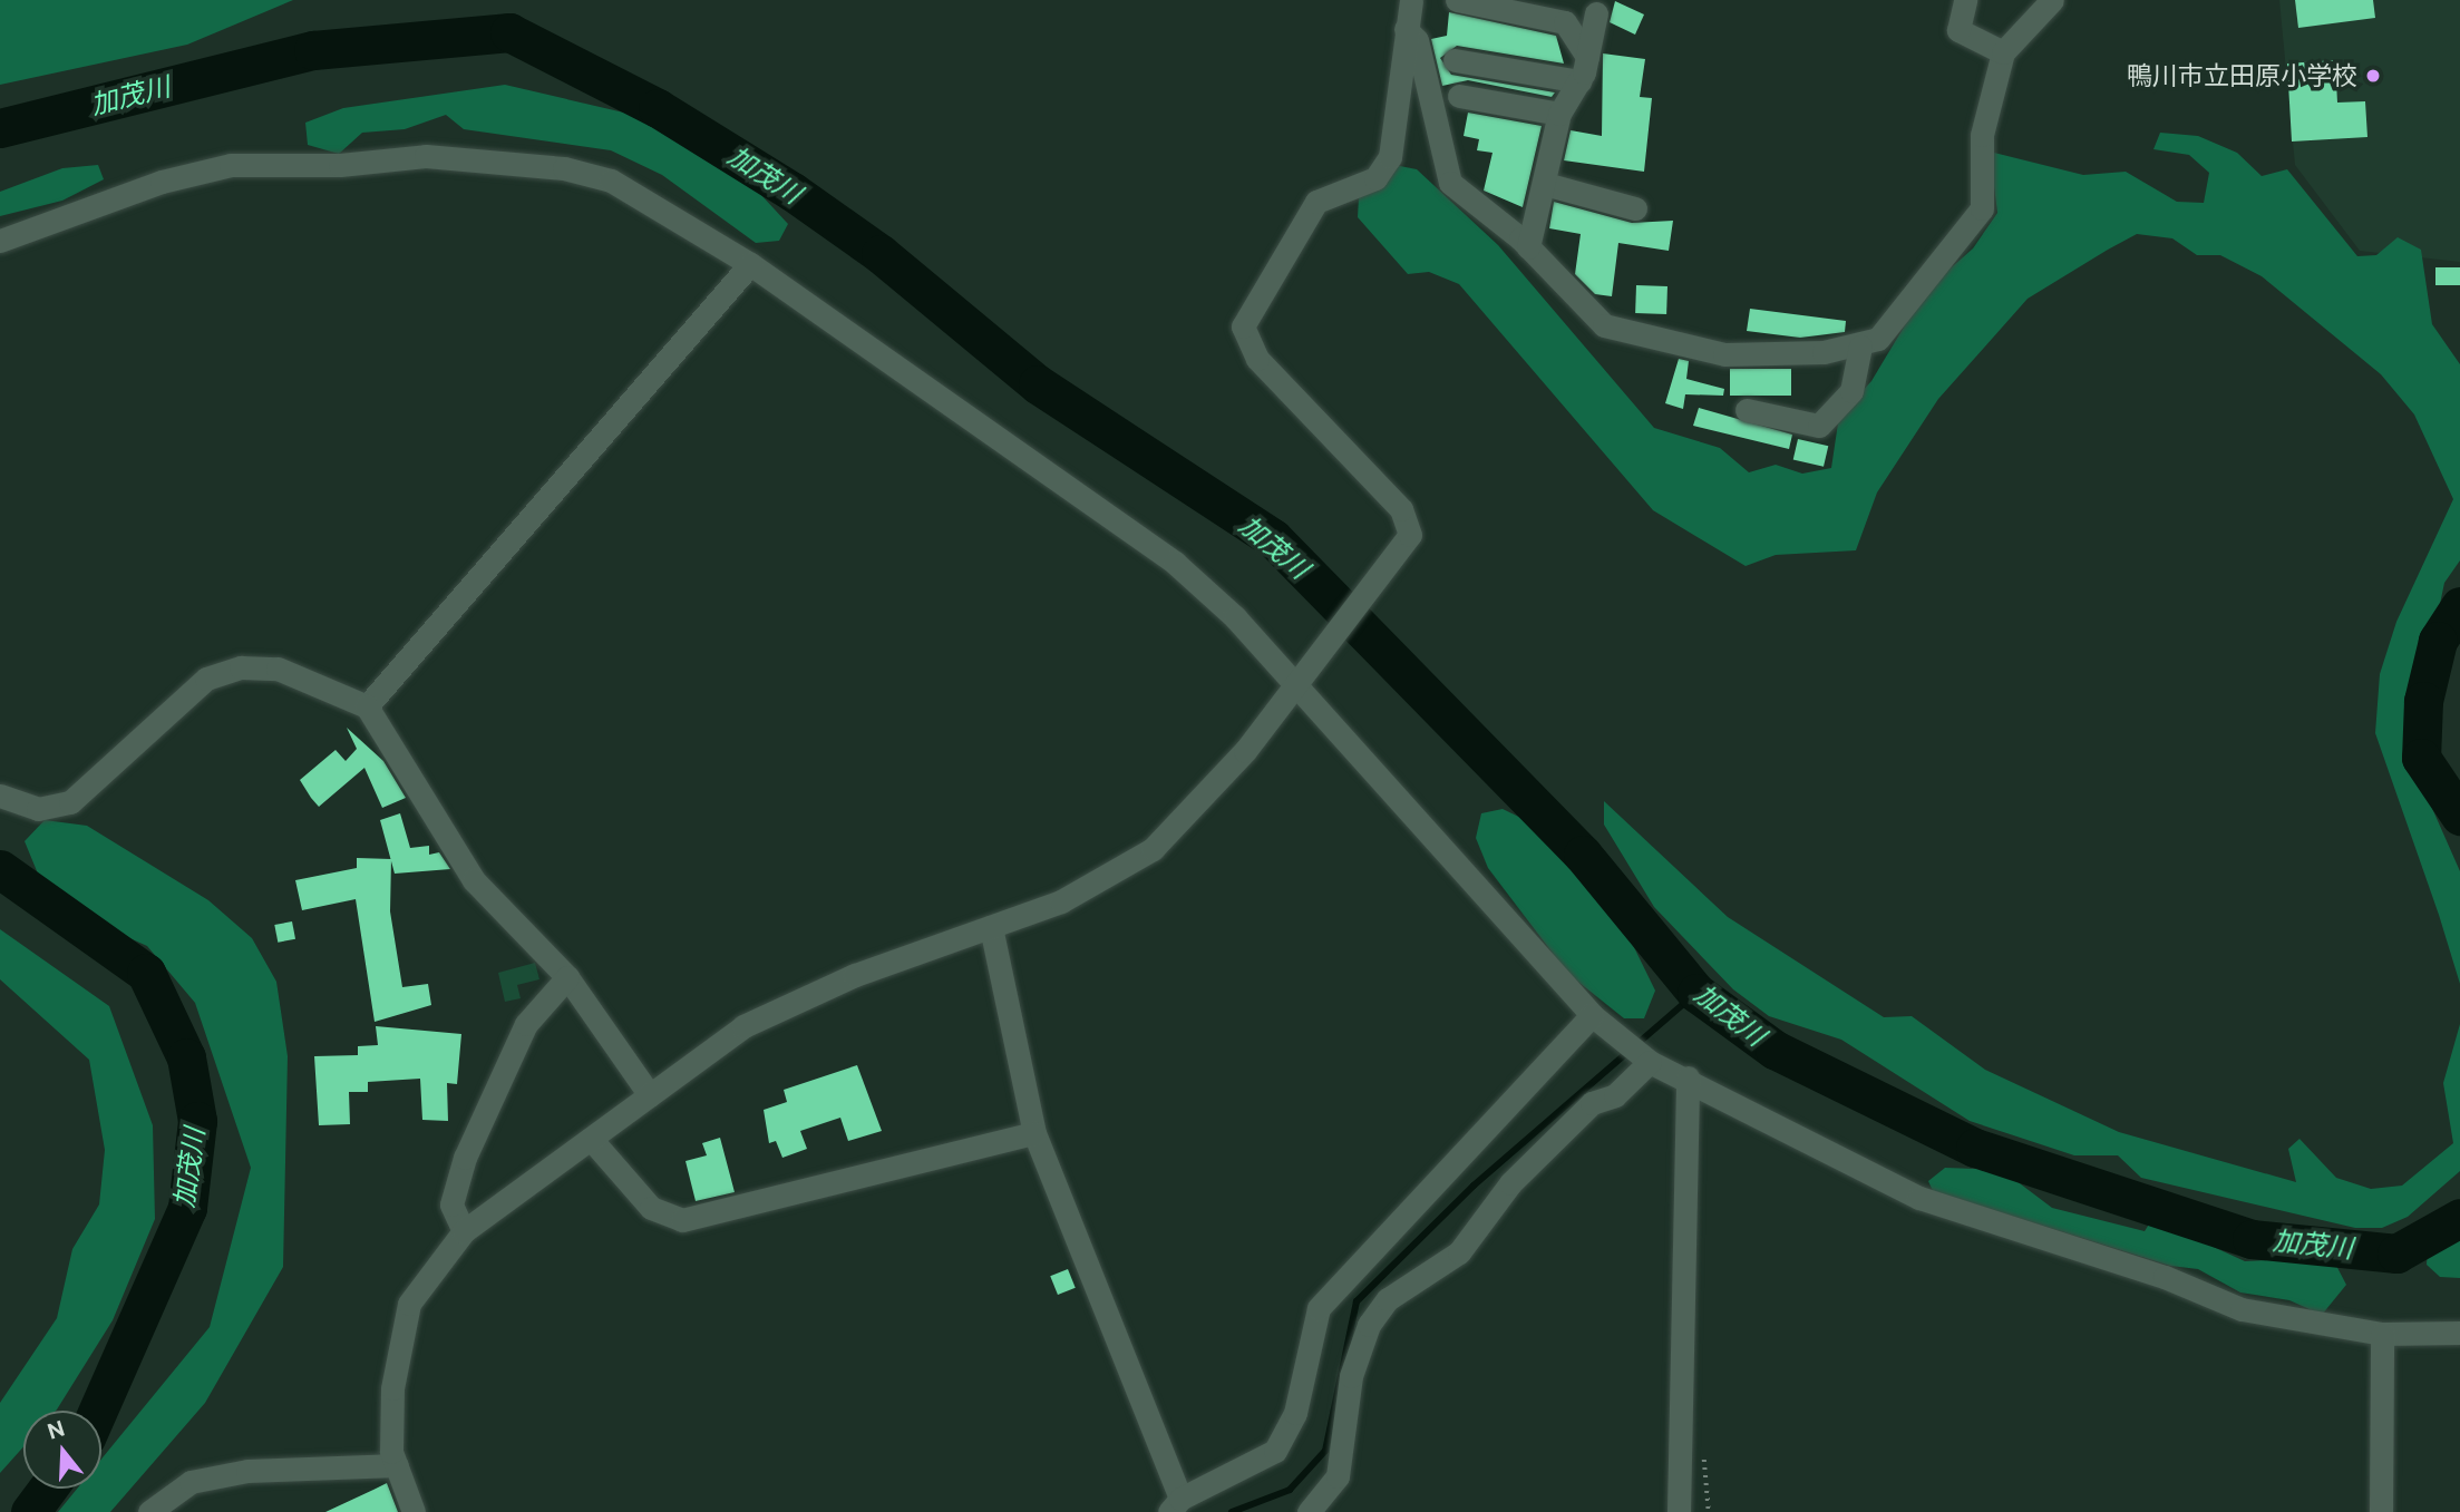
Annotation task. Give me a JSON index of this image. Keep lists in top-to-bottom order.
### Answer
{
  "water": ["加茂川"],
  "places": ["鴨川市立田原小学校"],
  "north": "top"
}
